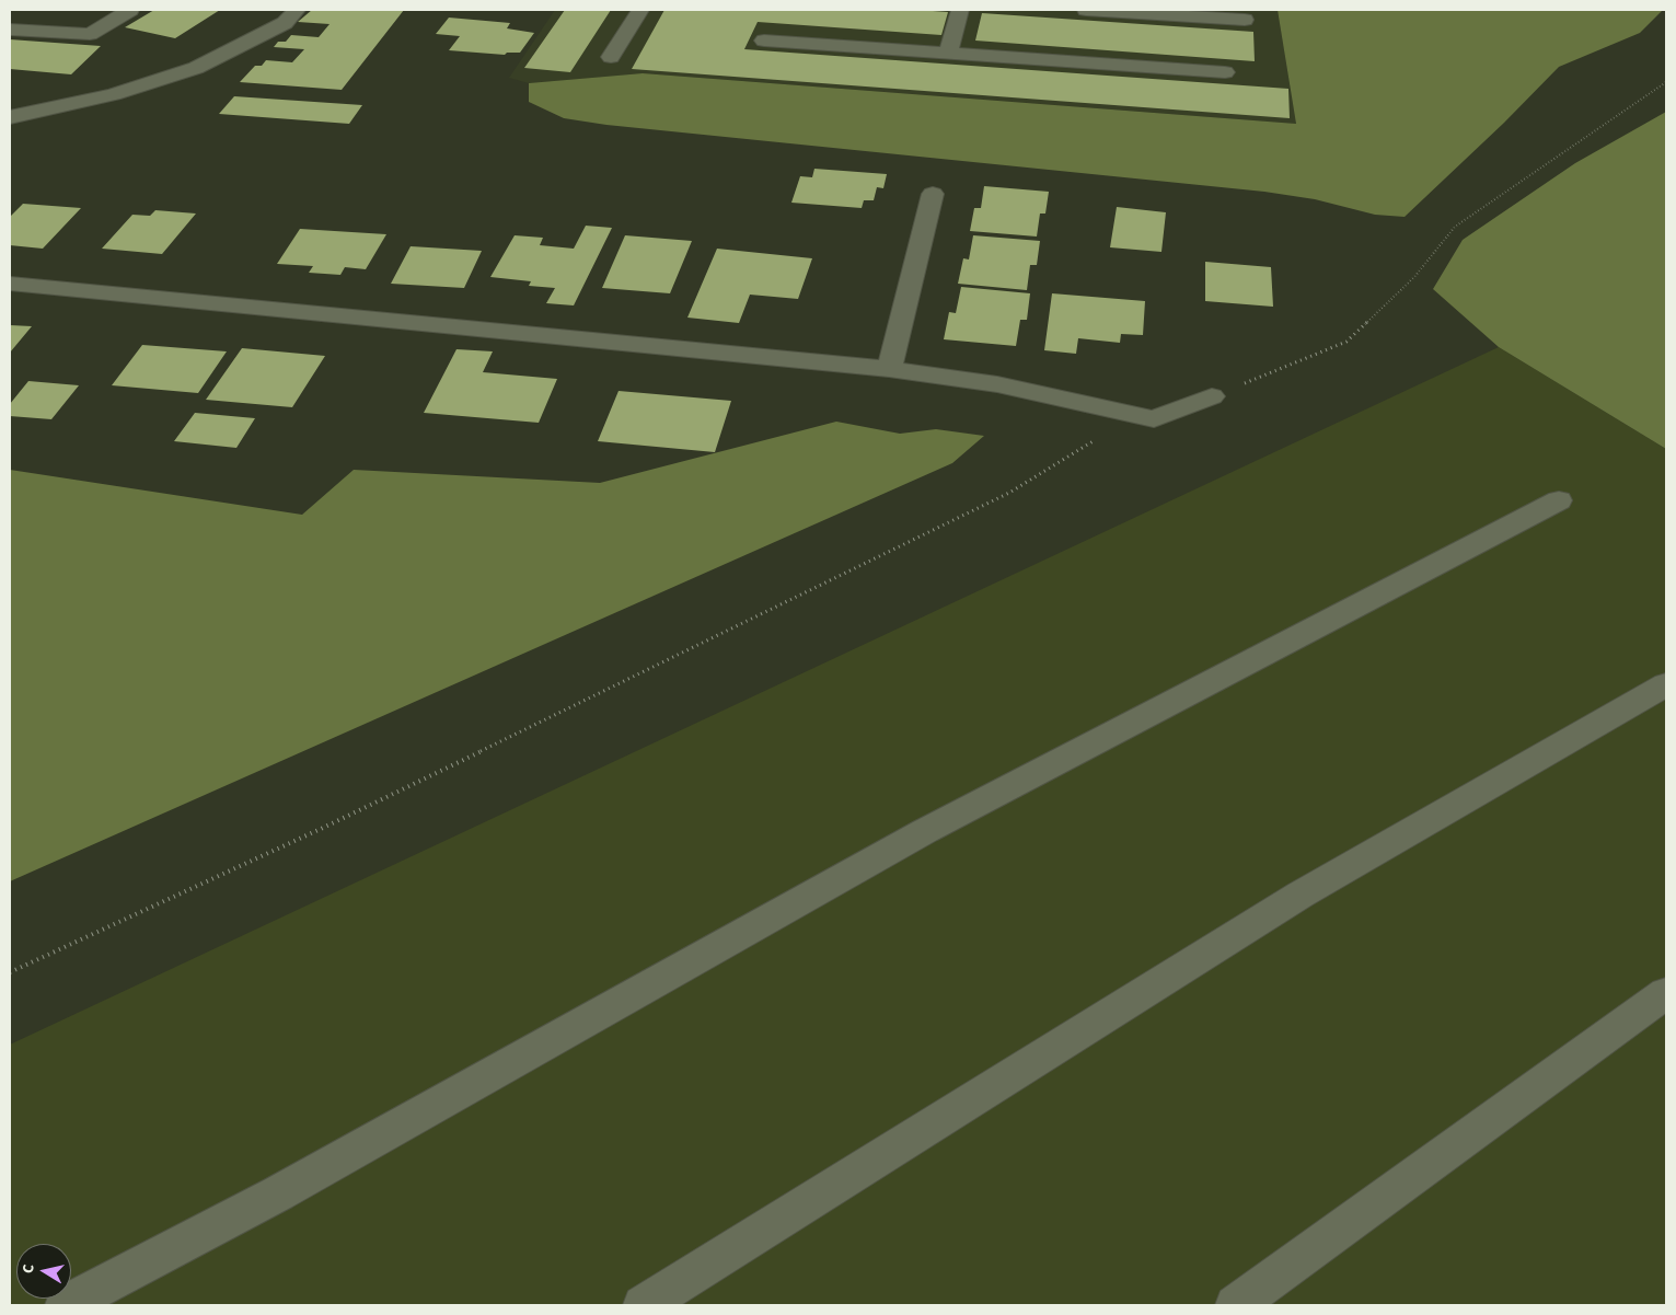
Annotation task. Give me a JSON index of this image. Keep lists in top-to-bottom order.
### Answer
{
  "north": "left"
}
